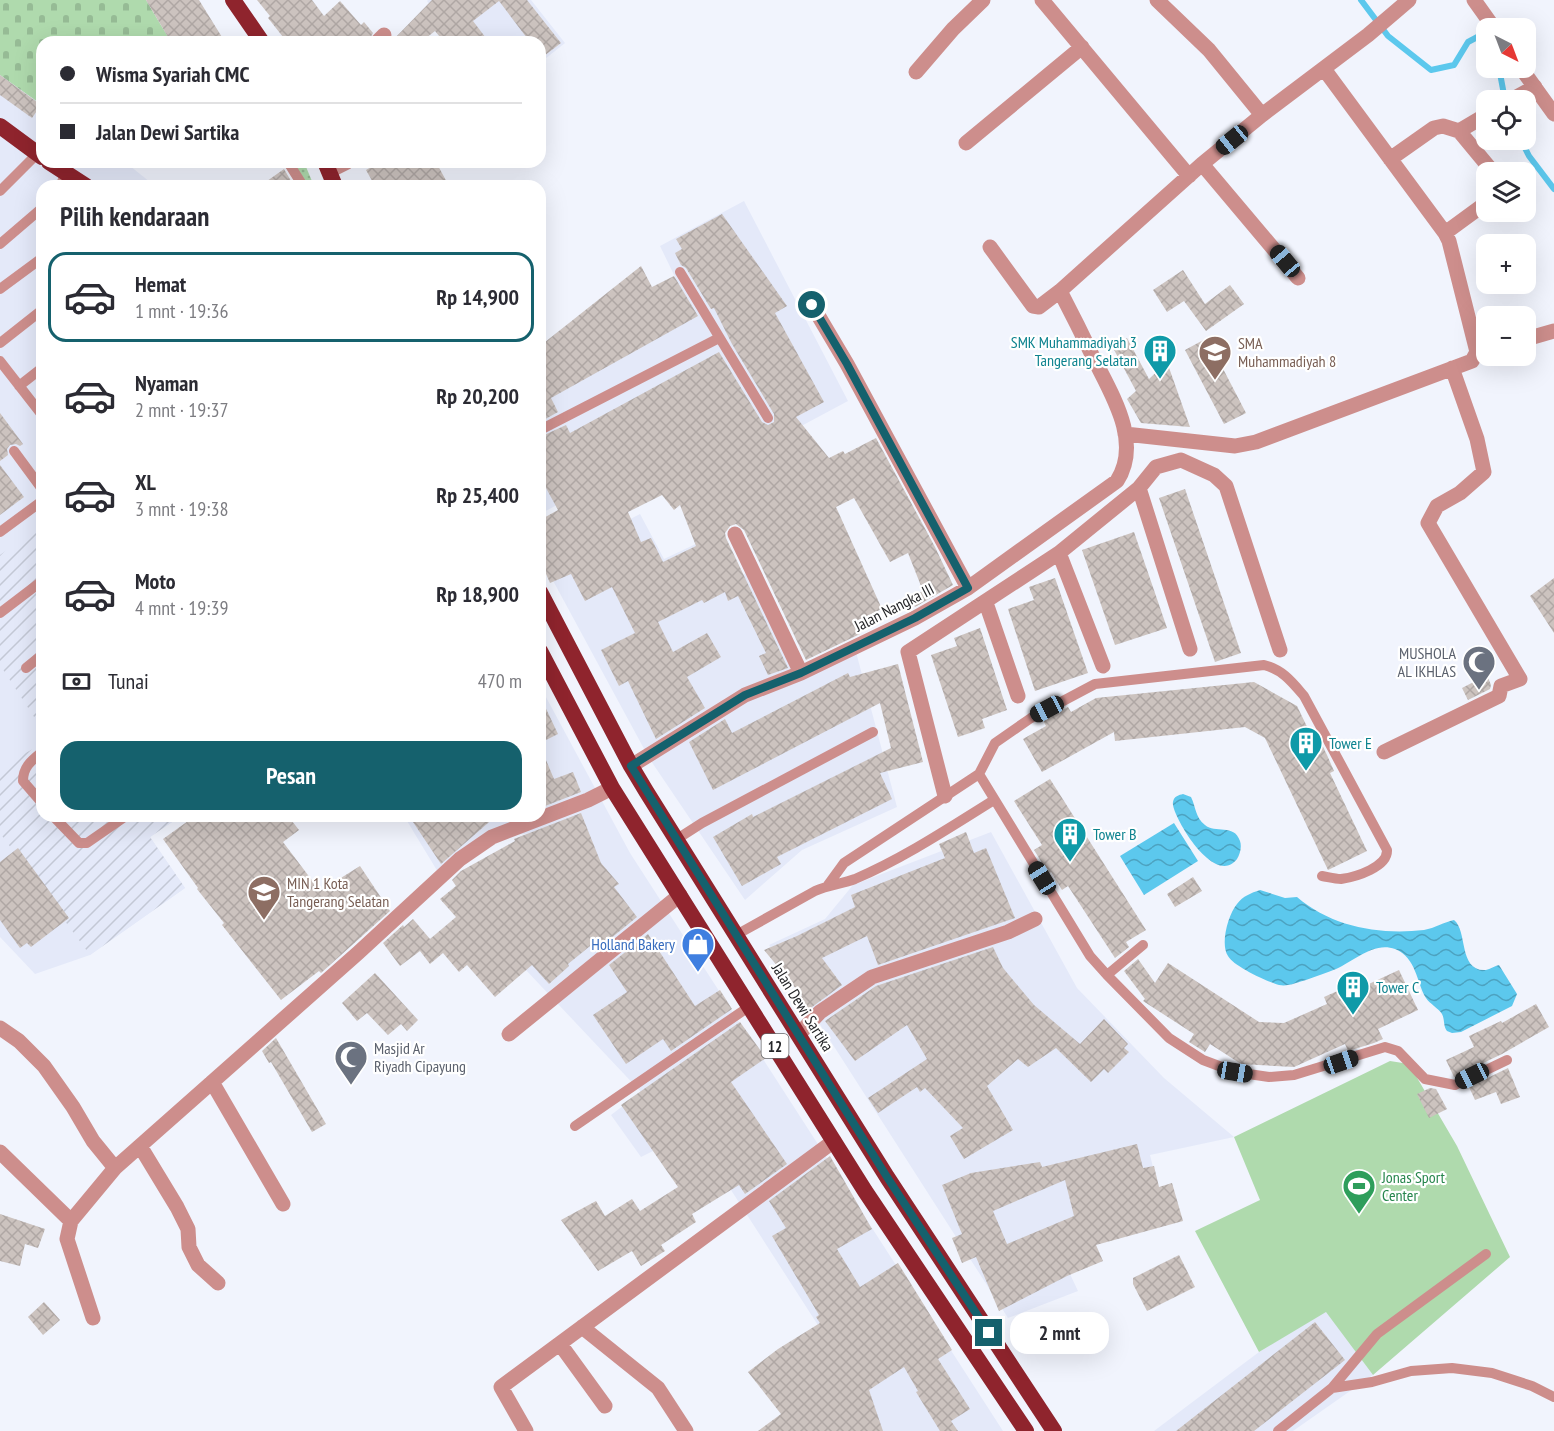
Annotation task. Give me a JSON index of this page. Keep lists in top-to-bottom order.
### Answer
{
  "streets": {
    "highway": ["Jalan Dewi Sartika", "12"],
    "street": ["Jalan Nangka III"]
  },
  "crossings": [
    ["Jalan Nangka III", "Jalan Dewi Sartika"]
  ],
  "places": {
    "building": [
      "SMK Muhammadiyah 3 Tangerang Selatan",
      "Tower E",
      "Tower B",
      "Tower C"
    ],
    "school or university": ["SMA Muhammadiyah 8", "MIN 1 Kota Tangerang Selatan"],
    "mosque": ["MUSHOLA AL IKHLAS", "Masjid Ar Riyadh Cipayung"],
    "shop": ["Holland Bakery"],
    "sports": ["Jonas Sport Center"]
  },
  "north": "bottom right",
  "page": {
    "map_buttons": ["+", "−"],
    "banner": ["Wisma Syariah CMC", "Jalan Dewi Sartika"],
    "heading": "Pilih kendaraan",
    "list": [
      {
        "name": "Hemat",
        "note": "1 mnt · 19:36",
        "value": "Rp 14,900"
      },
      {
        "name": "Nyaman",
        "note": "2 mnt · 19:37",
        "value": "Rp 20,200"
      },
      {
        "name": "XL",
        "note": "3 mnt · 19:38",
        "value": "Rp 25,400"
      },
      {
        "name": "Moto",
        "note": "4 mnt · 19:39",
        "value": "Rp 18,900"
      }
    ],
    "pay": ["Tunai", "470 m"],
    "buttons": "Pesan",
    "bubble": "2 mnt"
  }
}
